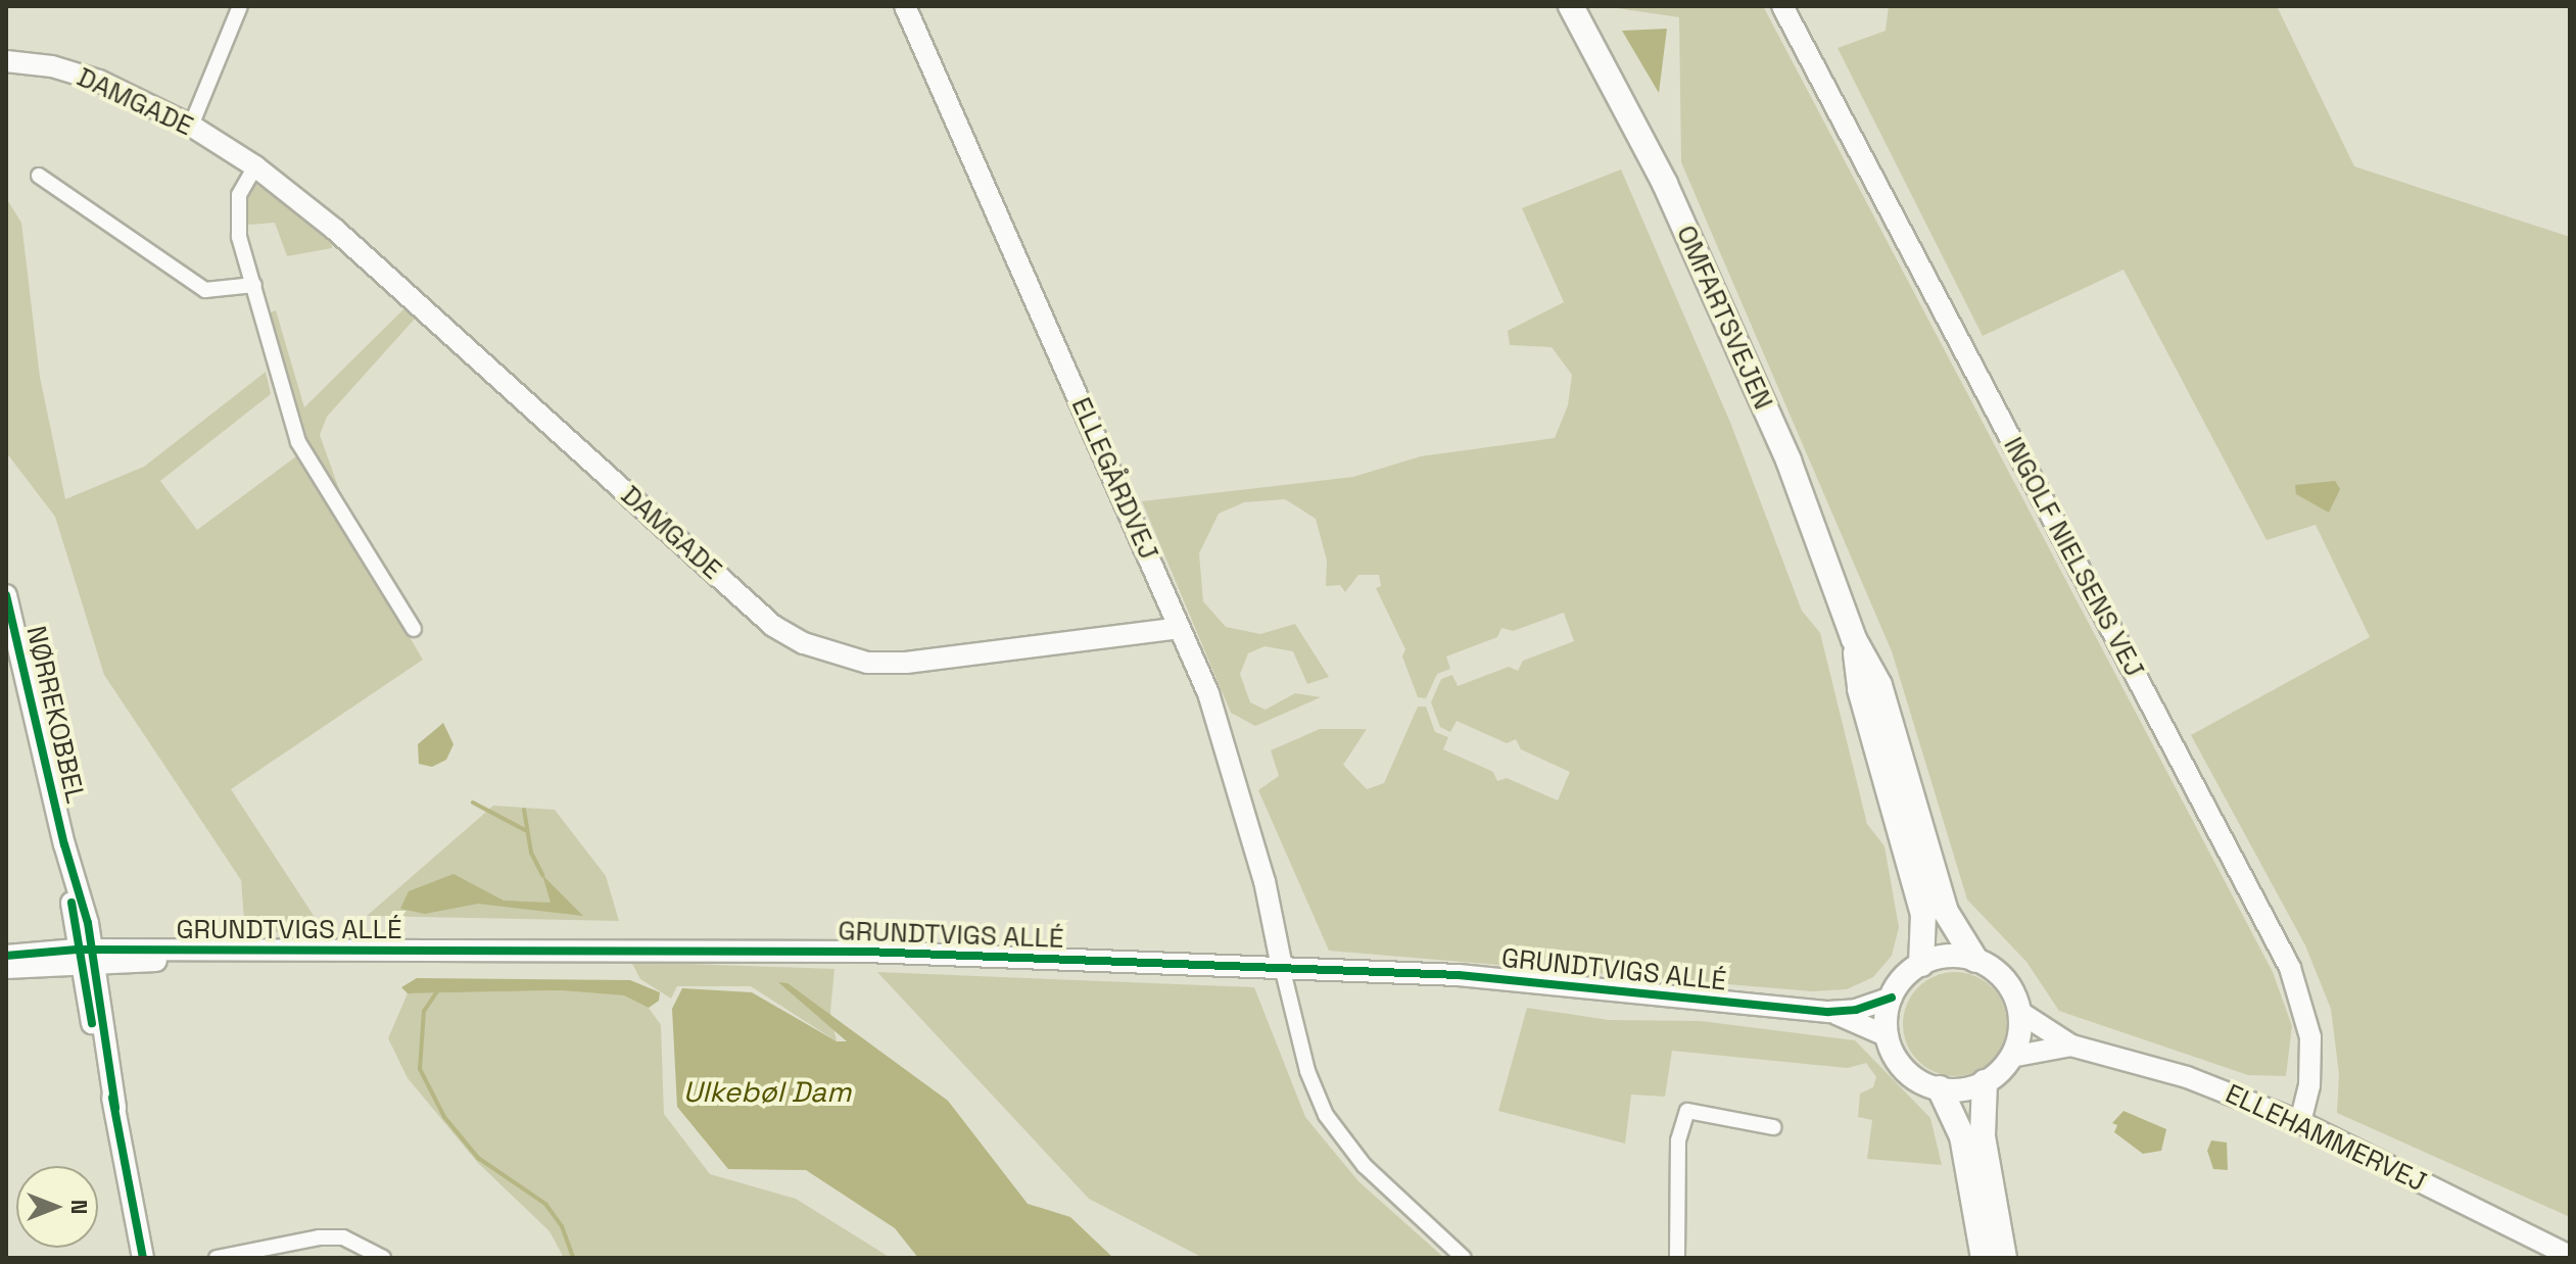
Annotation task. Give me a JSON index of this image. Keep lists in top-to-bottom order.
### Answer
{
  "streets": {
    "highway": ["OMFARTSVEJEN"],
    "street": [
      "DAMGADE",
      "ELLEGÅRDVEJ",
      "INGOLF NIELSENS VEJ",
      "NØRREKOBBEL",
      "GRUNDTVIGS ALLÉ",
      "ELLEHAMMERVEJ"
    ]
  },
  "crossings": [
    ["DAMGADE", "ELLEGÅRDVEJ"],
    ["OMFARTSVEJEN", "GRUNDTVIGS ALLÉ"],
    ["OMFARTSVEJEN", "ELLEHAMMERVEJ"],
    ["ELLEGÅRDVEJ", "GRUNDTVIGS ALLÉ"],
    ["INGOLF NIELSENS VEJ", "ELLEHAMMERVEJ"],
    ["NØRREKOBBEL", "GRUNDTVIGS ALLÉ"],
    ["GRUNDTVIGS ALLÉ", "ELLEHAMMERVEJ"]
  ],
  "water": ["Ulkebøl Dam"],
  "north": "right"
}
